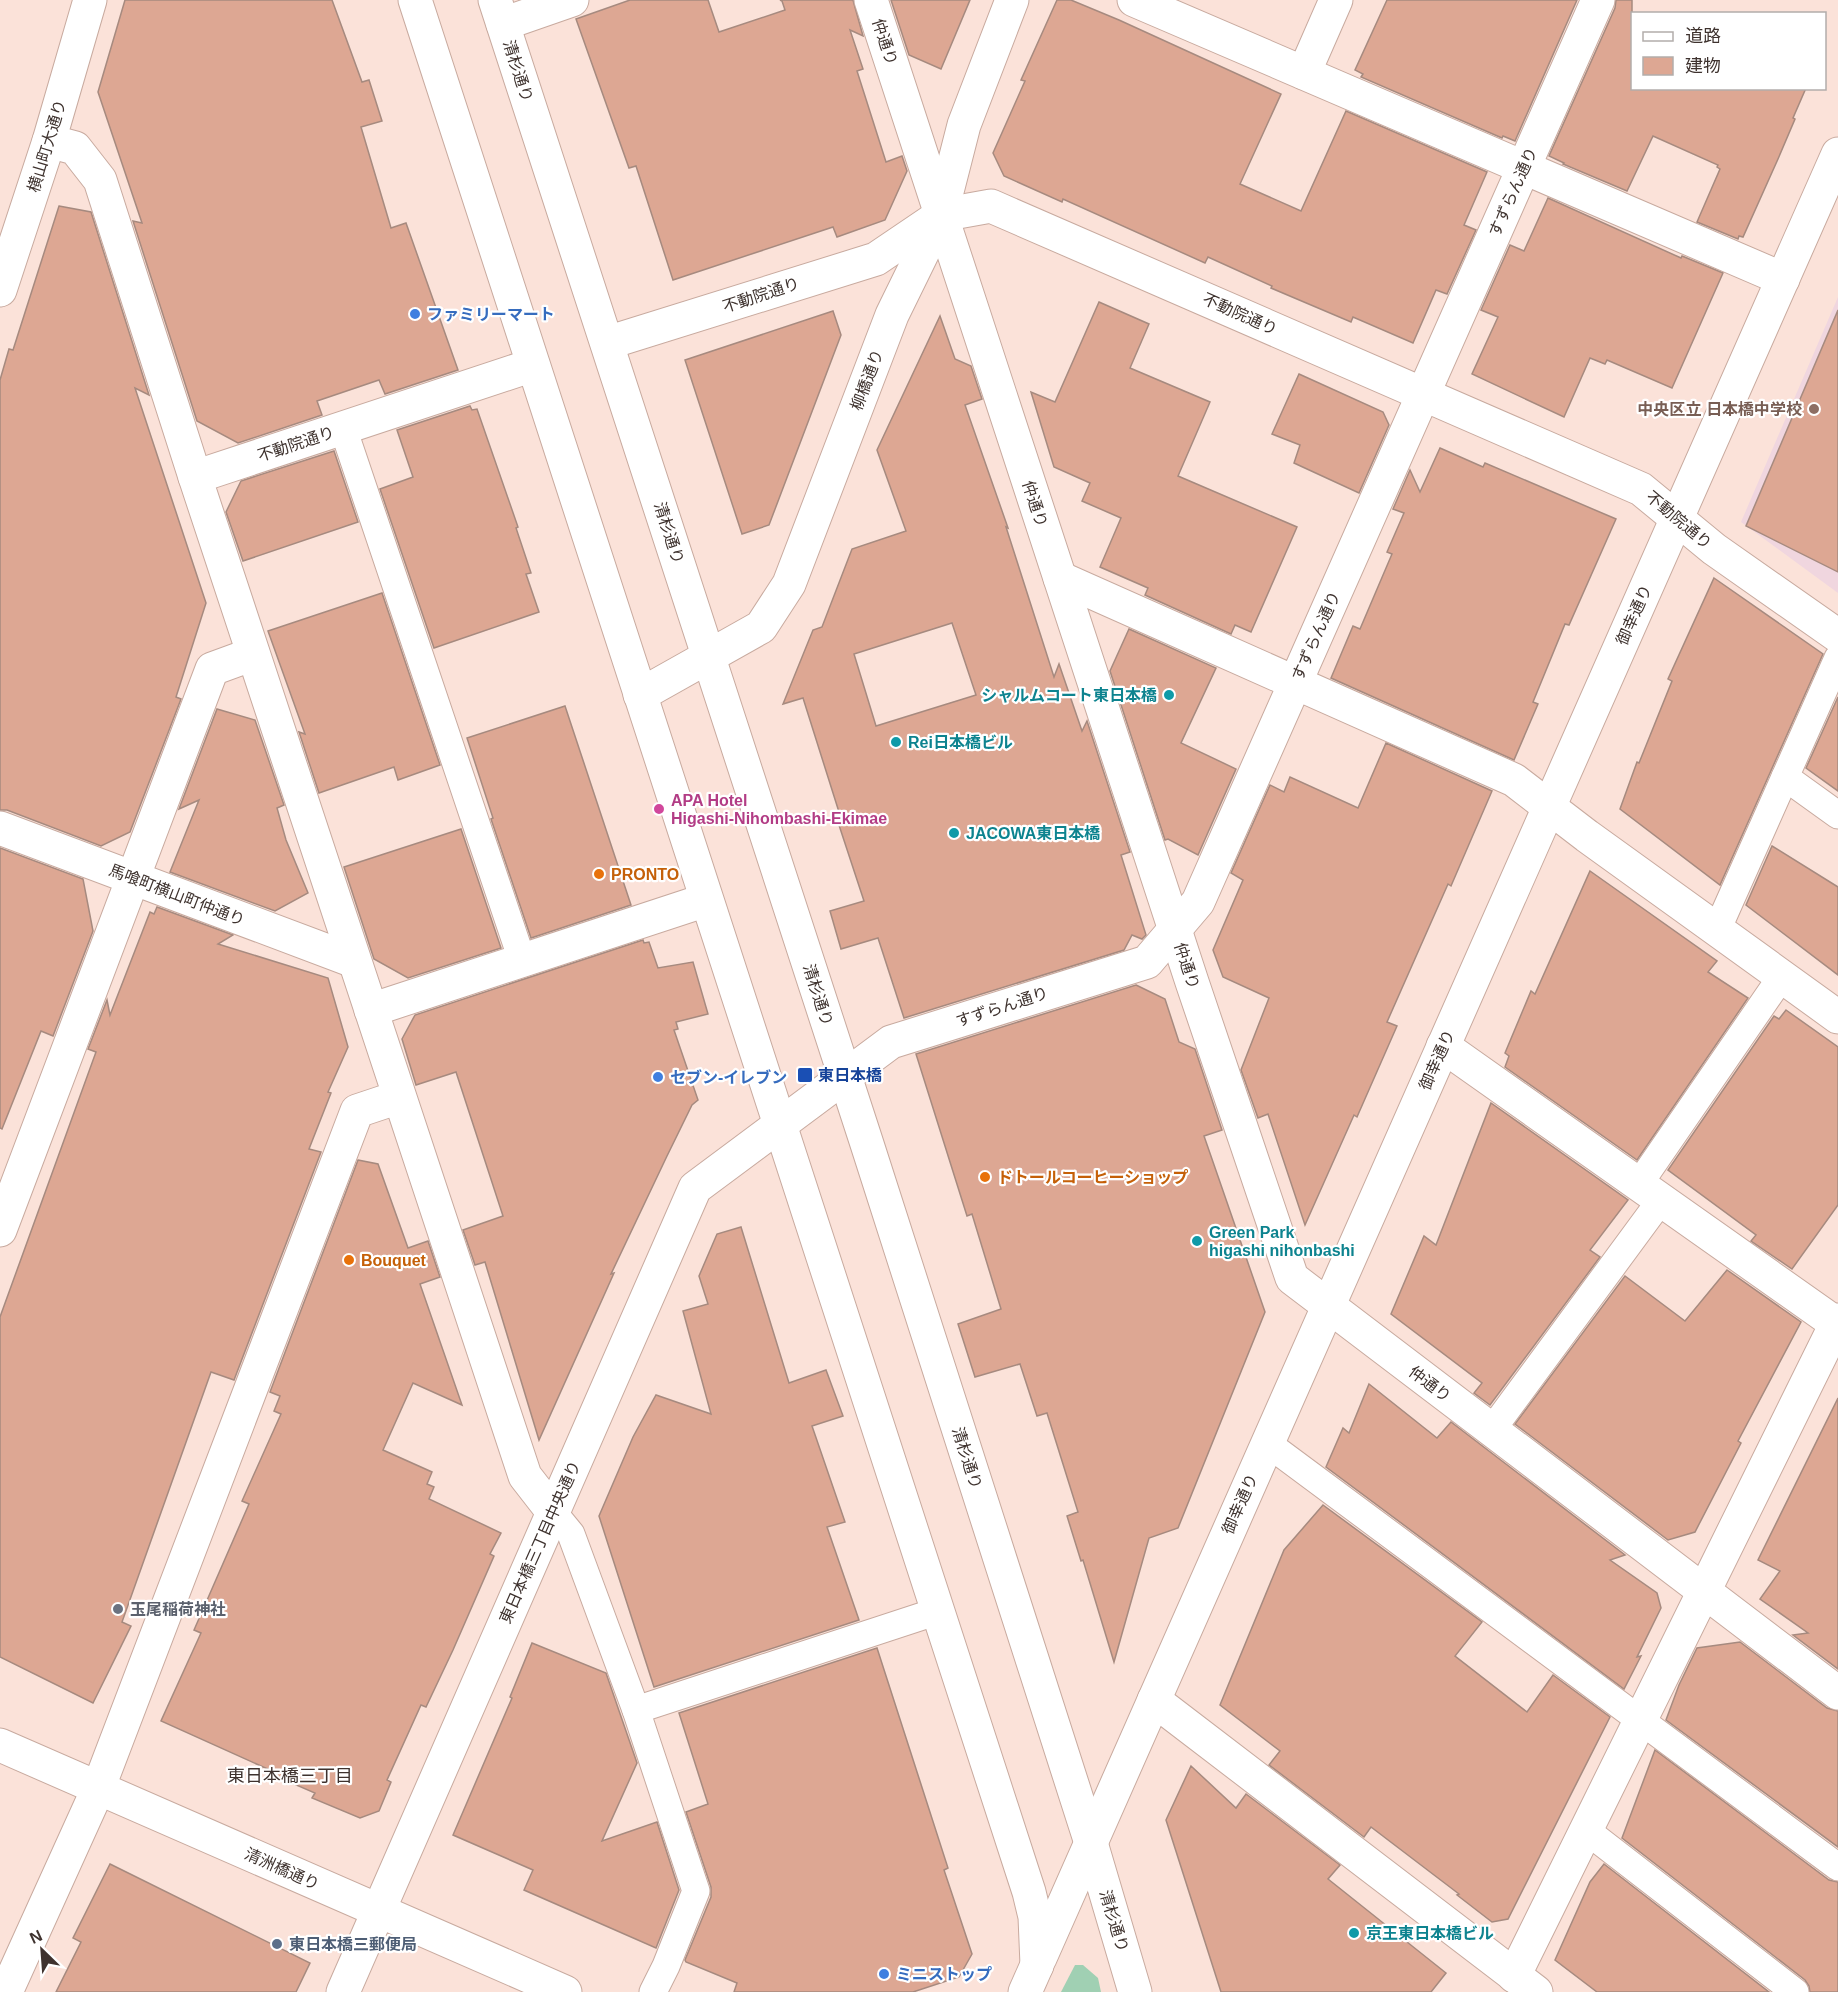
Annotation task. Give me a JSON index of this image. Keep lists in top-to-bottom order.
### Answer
{
  "streets": {
    "street": [
      "仲通り",
      "清杉通り",
      "横山町大通り",
      "すずらん通り",
      "不動院通り",
      "柳橋通り",
      "御幸通り",
      "馬喰町横山町仲通り",
      "東日本橋三丁目中央通り",
      "清洲橋通り"
    ]
  },
  "crossings": [
    ["仲通り", "すずらん通り"],
    ["仲通り", "不動院通り"],
    ["仲通り", "柳橋通り"],
    ["仲通り", "御幸通り"],
    ["清杉通り", "すずらん通り"],
    ["清杉通り", "不動院通り"],
    ["清杉通り", "柳橋通り"],
    ["清杉通り", "御幸通り"],
    ["すずらん通り", "不動院通り"],
    ["すずらん通り", "東日本橋三丁目中央通り"],
    ["不動院通り", "柳橋通り"],
    ["不動院通り", "御幸通り"],
    ["東日本橋三丁目中央通り", "清洲橋通り"]
  ],
  "districts": ["東日本橋三丁目"],
  "places": {
    "other": [
      "ファミリーマート",
      "中央区立 日本橋中学校",
      "シャルムコート東日本橋",
      "Rei日本橋ビル",
      "APA Hotel Higashi-Nihombashi-Ekimae",
      "JACOWA東日本橋",
      "PRONTO",
      "セブン-イレブン",
      "ドトールコーヒーショップ",
      "Green Park higashi nihonbashi",
      "Bouquet",
      "玉尾稲荷神社",
      "京王東日本橋ビル",
      "東日本橋三郵便局",
      "ミニストップ"
    ],
    "transit": ["東日本橋"]
  },
  "legend": ["道路", "建物"],
  "north": "top left"
}
